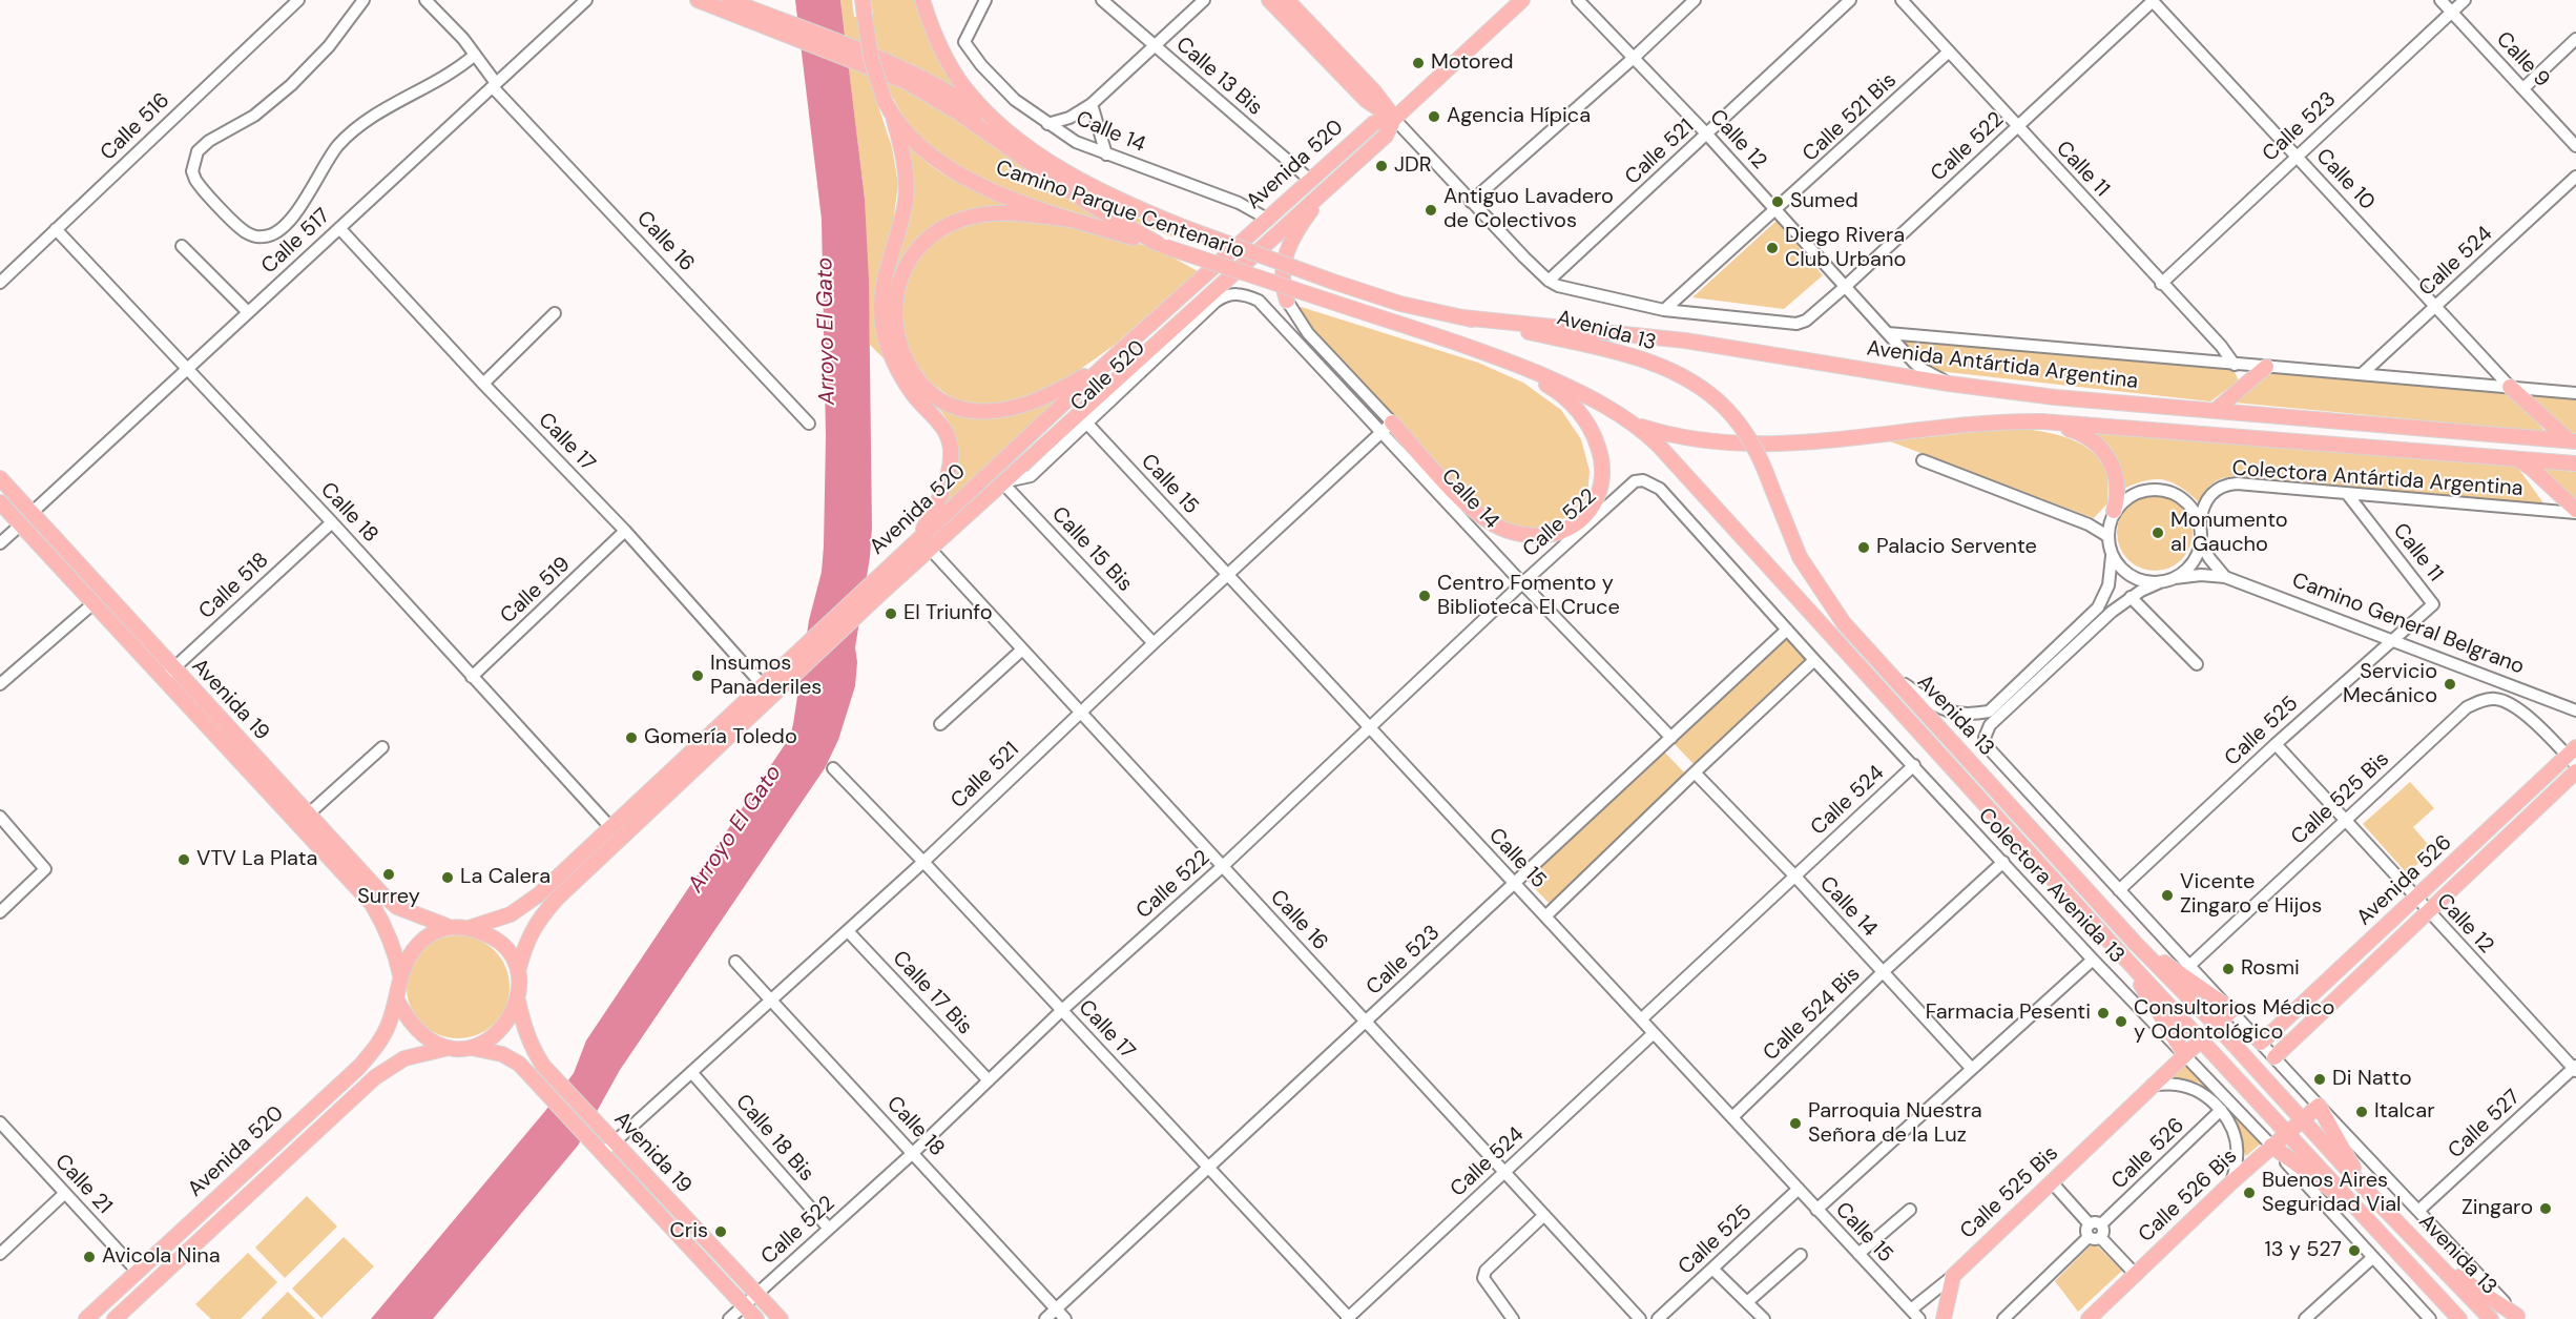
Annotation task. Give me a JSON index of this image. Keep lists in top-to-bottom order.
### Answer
{
  "streets": {
    "main road": [
      "Avenida 520",
      "Camino Parque Centenario",
      "Avenida 13",
      "Avenida Antártida Argentina",
      "Avenida 19",
      "Calle 525 Bis",
      "Avenida 526",
      "Calle 526 Bis"
    ],
    "street": [
      "Calle 9",
      "Calle 13 Bis",
      "Calle 521 Bis",
      "Calle 516",
      "Calle 523",
      "Calle 14",
      "Calle 12",
      "Calle 522",
      "Calle 521",
      "Calle 11",
      "Calle 10",
      "Calle 517",
      "Calle 16",
      "Calle 524",
      "Calle 520",
      "Calle 17",
      "Colectora Antártida Argentina",
      "Calle 15",
      "Calle 18",
      "Calle 15 Bis",
      "Calle 518",
      "Calle 519",
      "Camino General Belgrano",
      "Calle 525",
      "Colectora Avenida 13",
      "Calle 17 Bis",
      "Calle 524 Bis",
      "Calle 527",
      "Calle 18 Bis",
      "Calle 526",
      "Calle 21"
    ]
  },
  "crossings": [
    ["Calle 9", "Calle 523"],
    ["Calle 13 Bis", "Avenida 520"],
    ["Calle 521 Bis", "Calle 12"],
    ["Calle 521 Bis", "Calle 522"],
    ["Calle 521 Bis", "Calle 11"],
    ["Calle 516", "Calle 18"],
    ["Calle 523", "Calle 14"],
    ["Calle 523", "Calle 11"],
    ["Calle 523", "Calle 10"],
    ["Calle 523", "Calle 16"],
    ["Calle 523", "Calle 17"],
    ["Calle 523", "Calle 15"],
    ["Calle 523", "Calle 18"],
    ["Calle 523", "Colectora Avenida 13"],
    ["Calle 14", "Calle 522"],
    ["Calle 14", "Calle 521"],
    ["Calle 14", "Avenida 520"],
    ["Calle 14", "Calle 524"],
    ["Calle 14", "Calle 520"],
    ["Calle 14", "Calle 524 Bis"],
    ["Calle 12", "Calle 522"],
    ["Calle 12", "Calle 521"],
    ["Calle 12", "Avenida Antártida Argentina"],
    ["Calle 12", "Calle 525"],
    ["Calle 12", "Calle 525 Bis"],
    ["Calle 12", "Avenida 526"],
    ["Calle 12", "Calle 527"],
    ["Calle 522", "Calle 11"],
    ["Calle 522", "Calle 10"],
    ["Calle 522", "Calle 16"],
    ["Calle 522", "Calle 17"],
    ["Calle 522", "Calle 15"],
    ["Calle 522", "Calle 18"],
    ["Calle 522", "Avenida 19"],
    ["Calle 522", "Colectora Avenida 13"],
    ["Calle 522", "Calle 17 Bis"],
    ["Calle 522", "Calle 18 Bis"],
    ["Calle 521", "Calle 16"],
    ["Calle 521", "Avenida 13"],
    ["Calle 521", "Calle 17"],
    ["Calle 521", "Calle 15"],
    ["Calle 521", "Calle 18"],
    ["Calle 521", "Calle 15 Bis"],
    ["Calle 521", "Avenida 19"],
    ["Calle 521", "Calle 17 Bis"],
    ["Calle 521", "Calle 18 Bis"],
    ["Avenida 520", "Calle 16"],
    ["Avenida 520", "Avenida 13"],
    ["Avenida 520", "Calle 520"],
    ["Avenida 520", "Calle 17"],
    ["Avenida 520", "Calle 18"],
    ["Avenida 520", "Calle 15 Bis"],
    ["Avenida 520", "Avenida 19"],
    ["Avenida 520", "Calle 21"],
    ["Calle 11", "Avenida Antártida Argentina"],
    ["Calle 11", "Colectora Antártida Argentina"],
    ["Calle 11", "Calle 525"],
    ["Calle 10", "Calle 524"],
    ["Calle 10", "Avenida Antártida Argentina"],
    ["Camino Parque Centenario", "Avenida 13"],
    ["Calle 517", "Calle 16"],
    ["Calle 517", "Calle 17"],
    ["Calle 517", "Calle 18"],
    ["Calle 517", "Avenida 19"],
    ["Calle 16", "Calle 524"],
    ["Calle 524", "Avenida Antártida Argentina"],
    ["Calle 524", "Calle 17"],
    ["Calle 524", "Calle 15"],
    ["Calle 524", "Colectora Avenida 13"],
    ["Avenida 13", "Avenida Antártida Argentina"],
    ["Avenida 13", "Calle 525 Bis"],
    ["Avenida 13", "Calle 526 Bis"],
    ["Calle 520", "Calle 15"],
    ["Calle 520", "Calle 15 Bis"],
    ["Calle 17", "Calle 519"],
    ["Colectora Antártida Argentina", "Camino General Belgrano"],
    ["Calle 15", "Calle 525"],
    ["Calle 15", "Calle 525 Bis"],
    ["Calle 15", "Calle 524 Bis"],
    ["Calle 18", "Calle 518"],
    ["Calle 18", "Calle 519"],
    ["Calle 518", "Avenida 19"],
    ["Camino General Belgrano", "Calle 525"],
    ["Calle 525 Bis", "Avenida 526"],
    ["Calle 525 Bis", "Colectora Avenida 13"],
    ["Colectora Avenida 13", "Calle 524 Bis"],
    ["Colectora Avenida 13", "Calle 526 Bis"]
  ],
  "water": ["Arroyo El Gato"],
  "places": [
    "Motored",
    "Agencia Hípica",
    "JDR",
    "Sumed",
    "Antiguo Lavadero de Colectivos",
    "Diego Rivera Club Urbano",
    "Monumento al Gaucho",
    "Palacio Servente",
    "Centro Fomento y Biblioteca El Cruce",
    "El Triunfo",
    "Insumos Panaderiles",
    "Servicio Mecánico",
    "Gomería Toledo",
    "VTV La Plata",
    "Surrey",
    "La Calera",
    "Vicente Zingaro e Hijos",
    "Rosmi",
    "Farmacia Pesenti",
    "Consultorios Médico y Odontológico",
    "Di Natto",
    "Italcar",
    "Parroquia Nuestra Señora de la Luz",
    "Buenos Aires Seguridad Vial",
    "Zingaro",
    "Cris",
    "13 y 527",
    "Avicola Nina"
  ]
}
